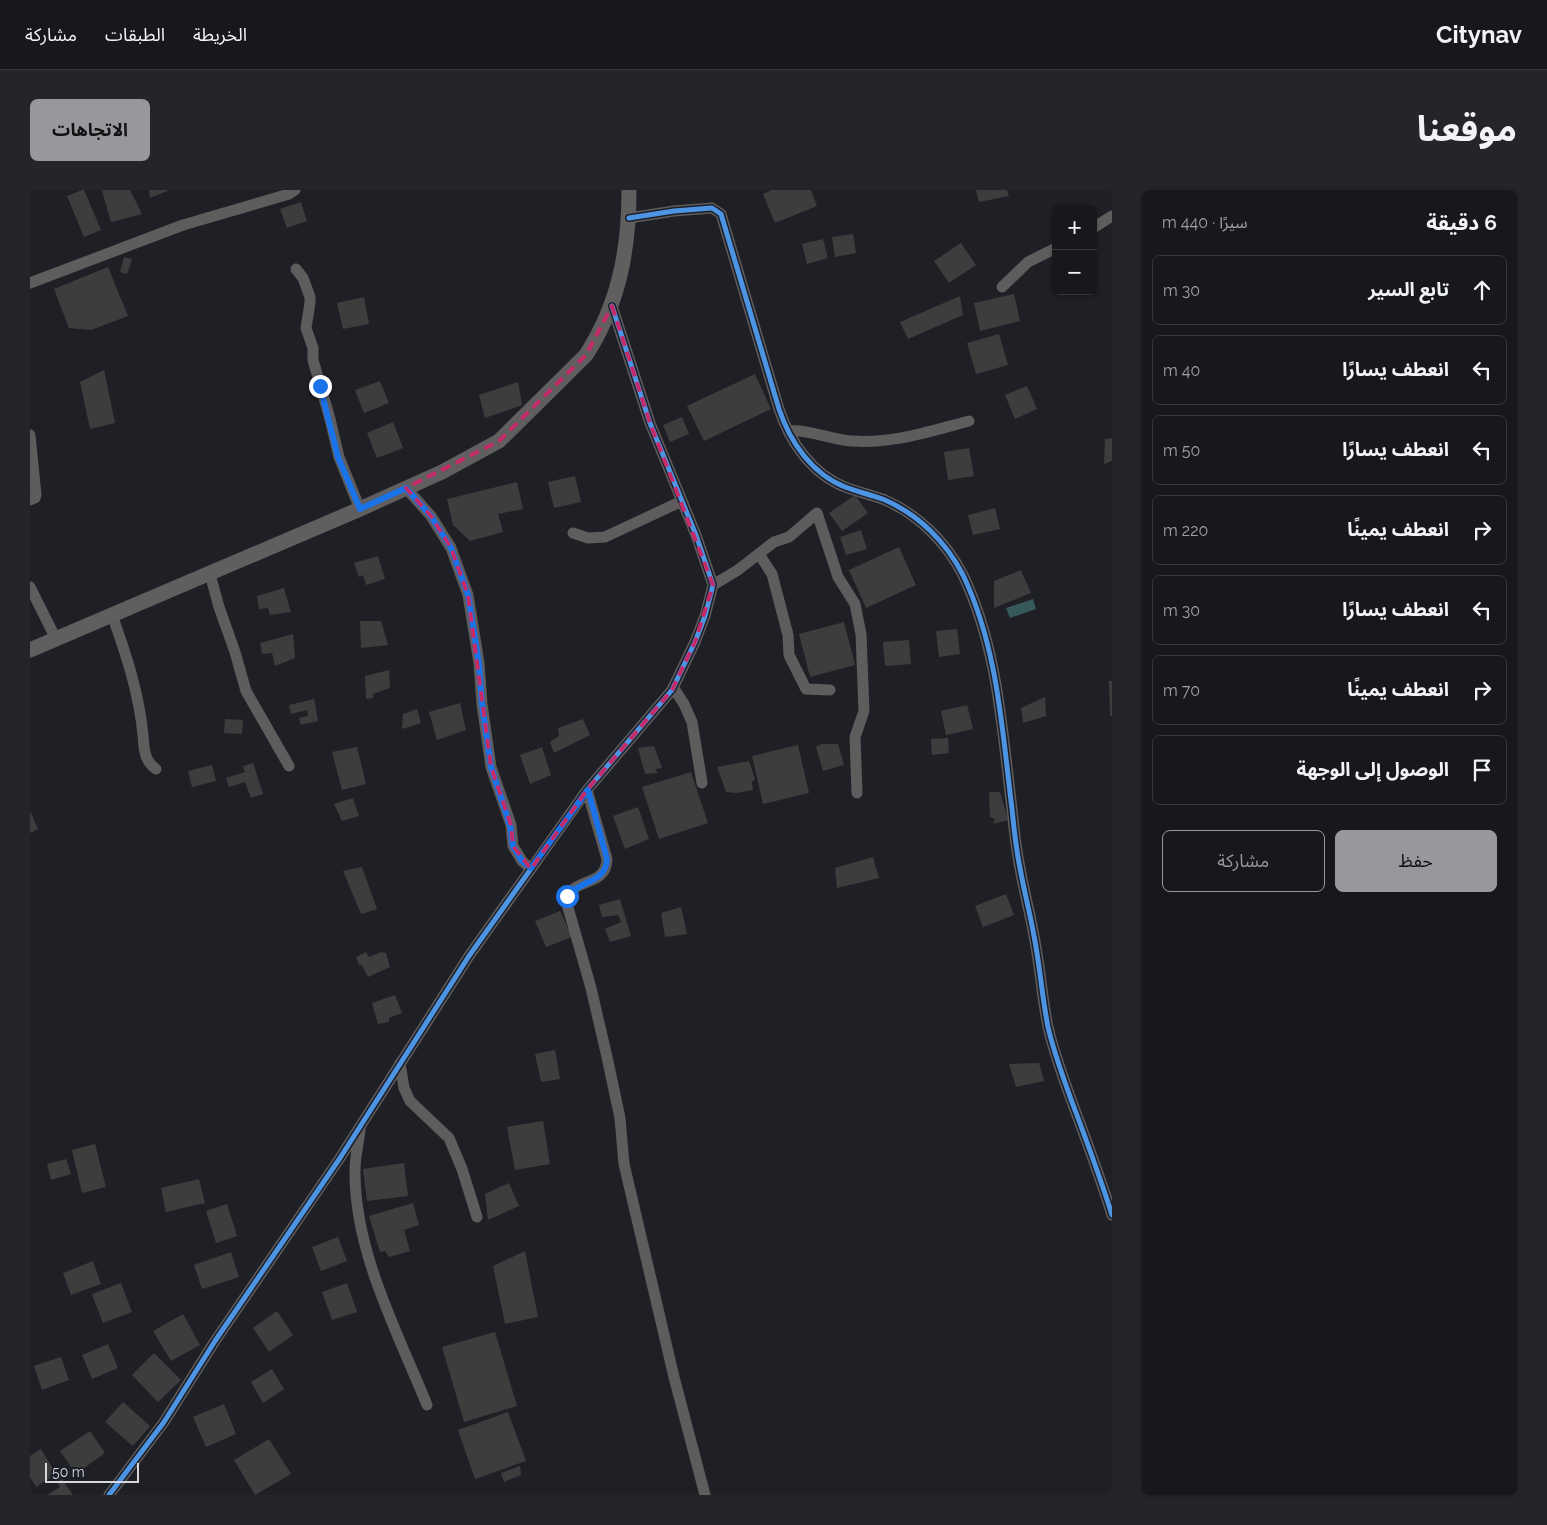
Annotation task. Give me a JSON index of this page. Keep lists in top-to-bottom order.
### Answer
{
  "scale_bar": "50 m",
  "page": {
    "header": "Citynav",
    "nav": ["الخريطة", "الطبقات", "مشاركة"],
    "title": "موقعنا",
    "buttons": [
      "الاتجاهات",
      ["حفظ", "مشاركة"]
    ],
    "heading": ["6 دقيقة", "سيرًا · 440 m"],
    "map_buttons": ["+", "−"],
    "list": [
      ["تابع السير", "30 m"],
      ["انعطف يسارًا", "40 m"],
      ["انعطف يسارًا", "50 m"],
      ["انعطف يمينًا", "220 m"],
      ["انعطف يسارًا", "30 m"],
      ["انعطف يمينًا", "70 m"],
      "الوصول إلى الوجهة"
    ],
    "scale": "50 m"
  }
}
